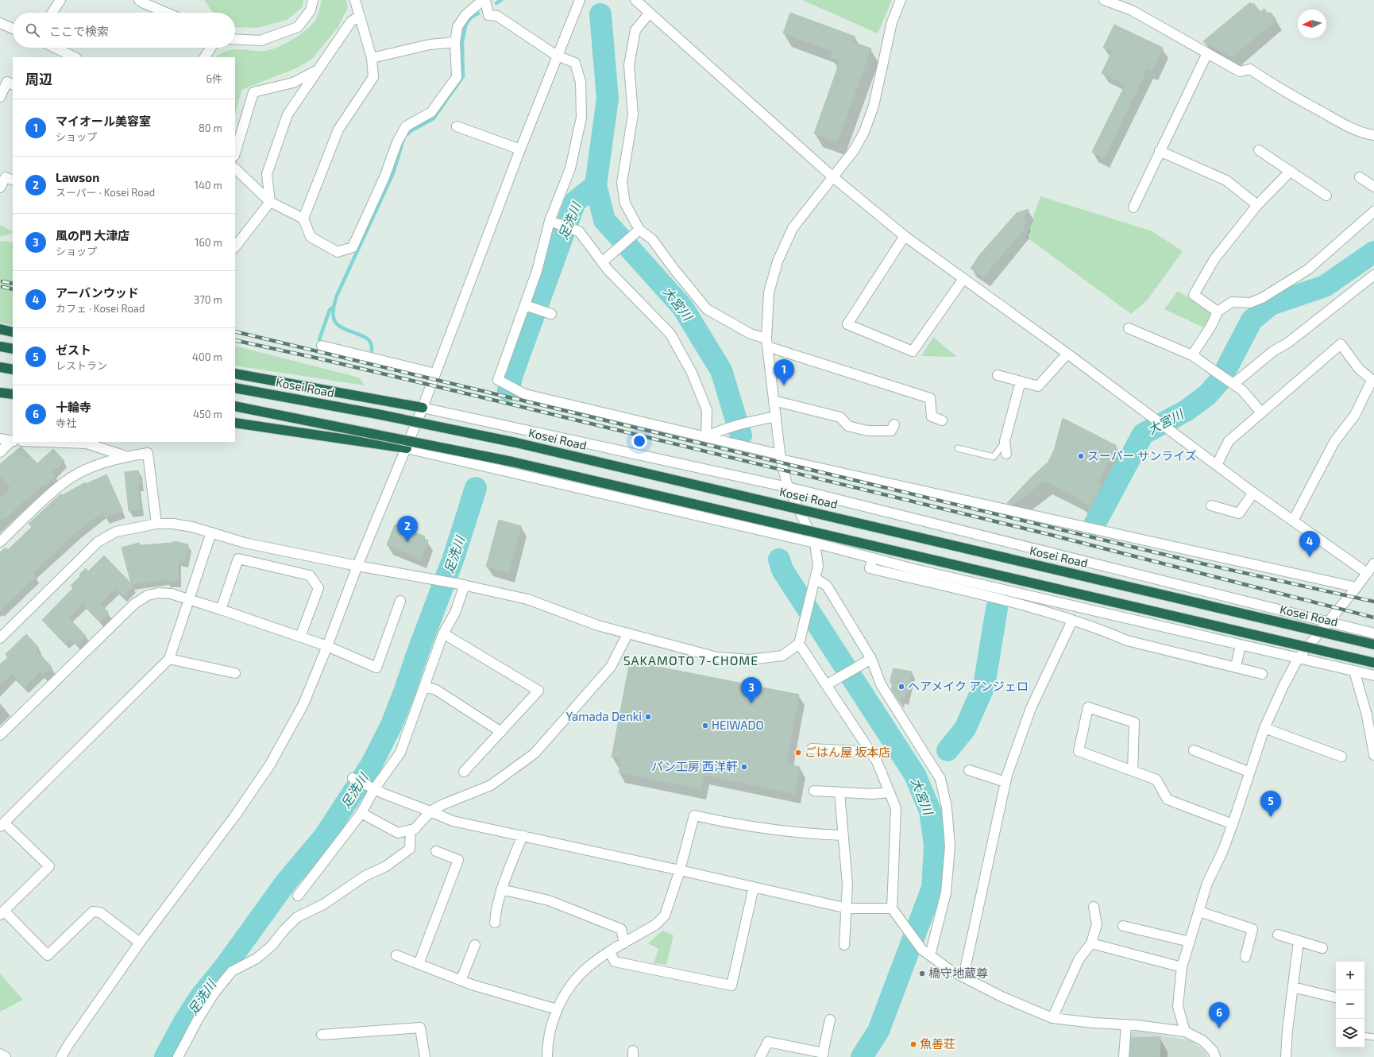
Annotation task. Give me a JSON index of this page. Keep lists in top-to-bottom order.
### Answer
{
  "streets": {
    "highway": ["Kosei Road"]
  },
  "districts": ["SAKAMOTO 7-CHOME"],
  "water": ["足洗川", "大宮川"],
  "places": [
    "スーパー サンライズ",
    "ヘアメイク アンジェロ",
    "Yamada Denki",
    "HEIWADO",
    "ごはん屋 坂本店",
    "パン工房 西洋軒",
    "橋守地蔵尊",
    "魚善荘"
  ],
  "north": "left",
  "page": {
    "search": "ここで検索",
    "heading": ["周辺", "6件"],
    "list": [
      {
        "mark": "1",
        "name": "マイオール美容室",
        "note": "ショップ",
        "value": "80 m"
      },
      {
        "mark": "2",
        "name": "Lawson",
        "note": "スーパー · Kosei Road",
        "value": "140 m"
      },
      {
        "mark": "3",
        "name": "風の門 大津店",
        "note": "ショップ",
        "value": "160 m"
      },
      {
        "mark": "4",
        "name": "アーバンウッド",
        "note": "カフェ · Kosei Road",
        "value": "370 m"
      },
      {
        "mark": "5",
        "name": "ゼスト",
        "note": "レストラン",
        "value": "400 m"
      },
      {
        "mark": "6",
        "name": "十輪寺",
        "note": "寺社",
        "value": "450 m"
      }
    ],
    "pins": [
      "1",
      "2",
      "4",
      "3",
      "5",
      "6"
    ],
    "map_buttons": ["+", "−"]
  }
}
